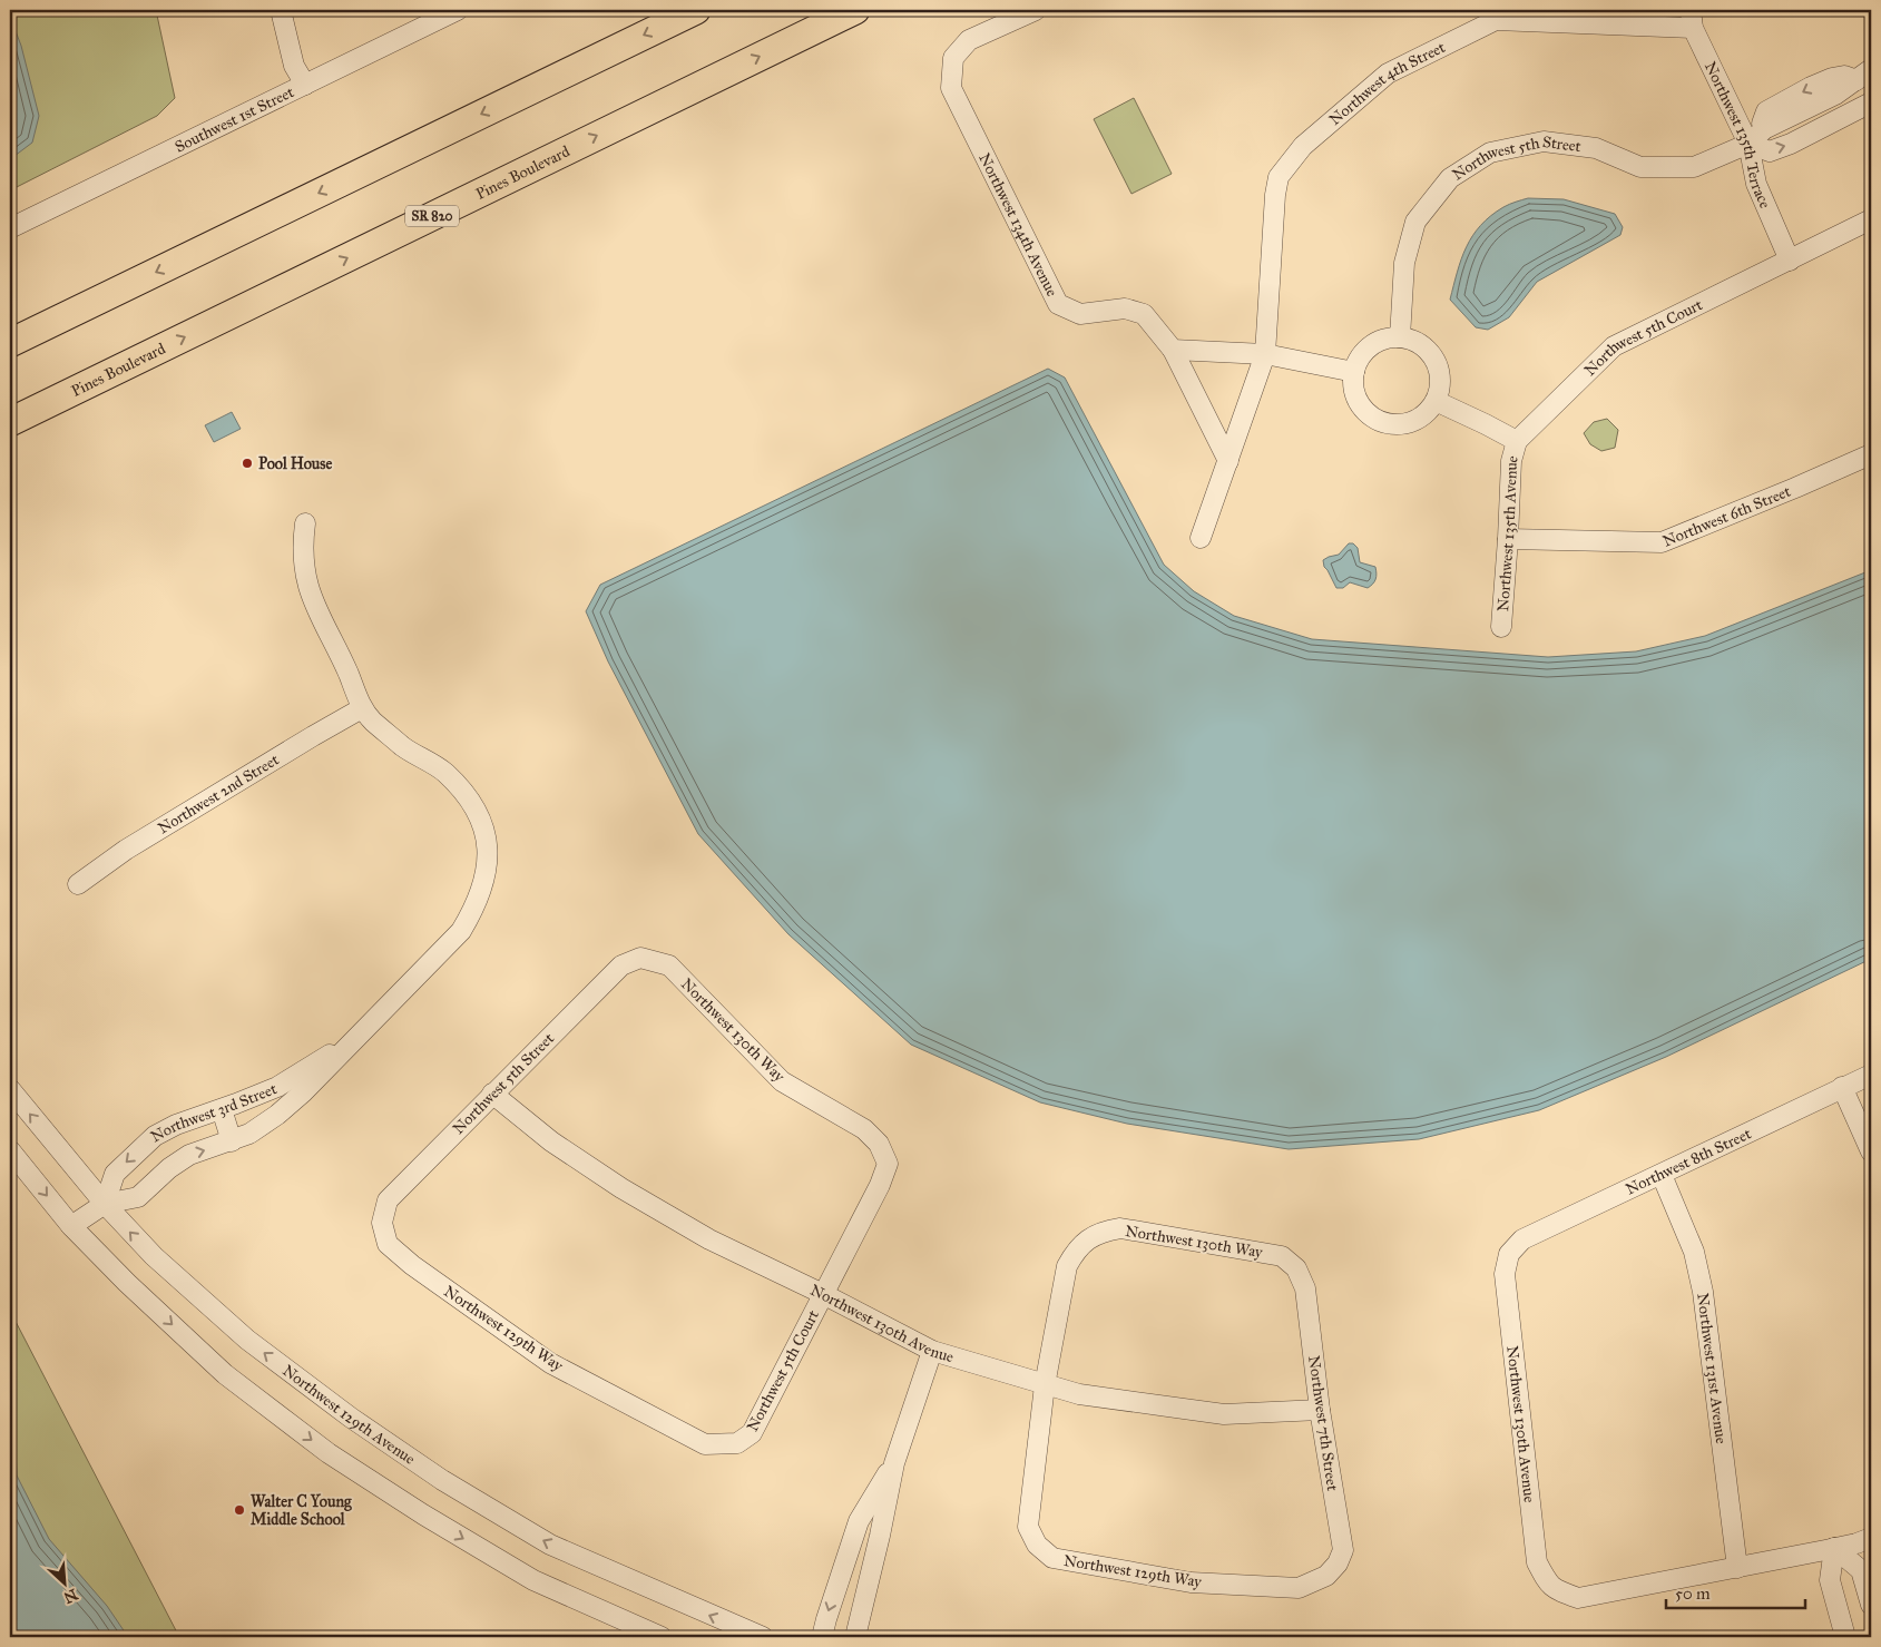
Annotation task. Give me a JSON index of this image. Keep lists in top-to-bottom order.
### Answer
{
  "streets": {
    "highway": ["Pines Boulevard", "SR 820"],
    "street": [
      "Northwest 4th Street",
      "Southwest 1st Street",
      "Northwest 135th Terrace",
      "Northwest 5th Street",
      "Northwest 134th Avenue",
      "Northwest 5th Court",
      "Northwest 6th Street",
      "Northwest 135th Avenue",
      "Northwest 2nd Street",
      "Northwest 130th Way",
      "Northwest 3rd Street",
      "Northwest 8th Street",
      "Northwest 130th Avenue",
      "Northwest 129th Way",
      "Northwest 131st Avenue",
      "Northwest 129th Avenue",
      "Northwest 7th Street"
    ]
  },
  "crossings": [
    ["Northwest 4th Street", "Northwest 135th Terrace"],
    ["Northwest 135th Terrace", "Northwest 5th Street"],
    ["Northwest 135th Terrace", "Northwest 5th Court"],
    ["Northwest 5th Street", "Northwest 130th Way"],
    ["Northwest 5th Street", "Northwest 130th Avenue"],
    ["Northwest 5th Street", "Northwest 129th Way"],
    ["Northwest 5th Court", "Northwest 135th Avenue"],
    ["Northwest 5th Court", "Northwest 130th Way"],
    ["Northwest 5th Court", "Northwest 130th Avenue"],
    ["Northwest 5th Court", "Northwest 129th Way"],
    ["Northwest 6th Street", "Northwest 135th Avenue"],
    ["Northwest 2nd Street", "Northwest 3rd Street"],
    ["Northwest 130th Way", "Northwest 129th Way"],
    ["Northwest 130th Way", "Northwest 7th Street"],
    ["Northwest 3rd Street", "Northwest 129th Avenue"],
    ["Northwest 8th Street", "Northwest 130th Avenue"],
    ["Northwest 8th Street", "Northwest 131st Avenue"],
    ["Northwest 130th Avenue", "Northwest 129th Way"],
    ["Northwest 130th Avenue", "Northwest 131st Avenue"],
    ["Northwest 130th Avenue", "Northwest 7th Street"],
    ["Northwest 129th Way", "Northwest 7th Street"]
  ],
  "places": ["Pool House", "Walter C Young Middle School"],
  "scale_bar": "50 m",
  "north": "bottom right"
}
